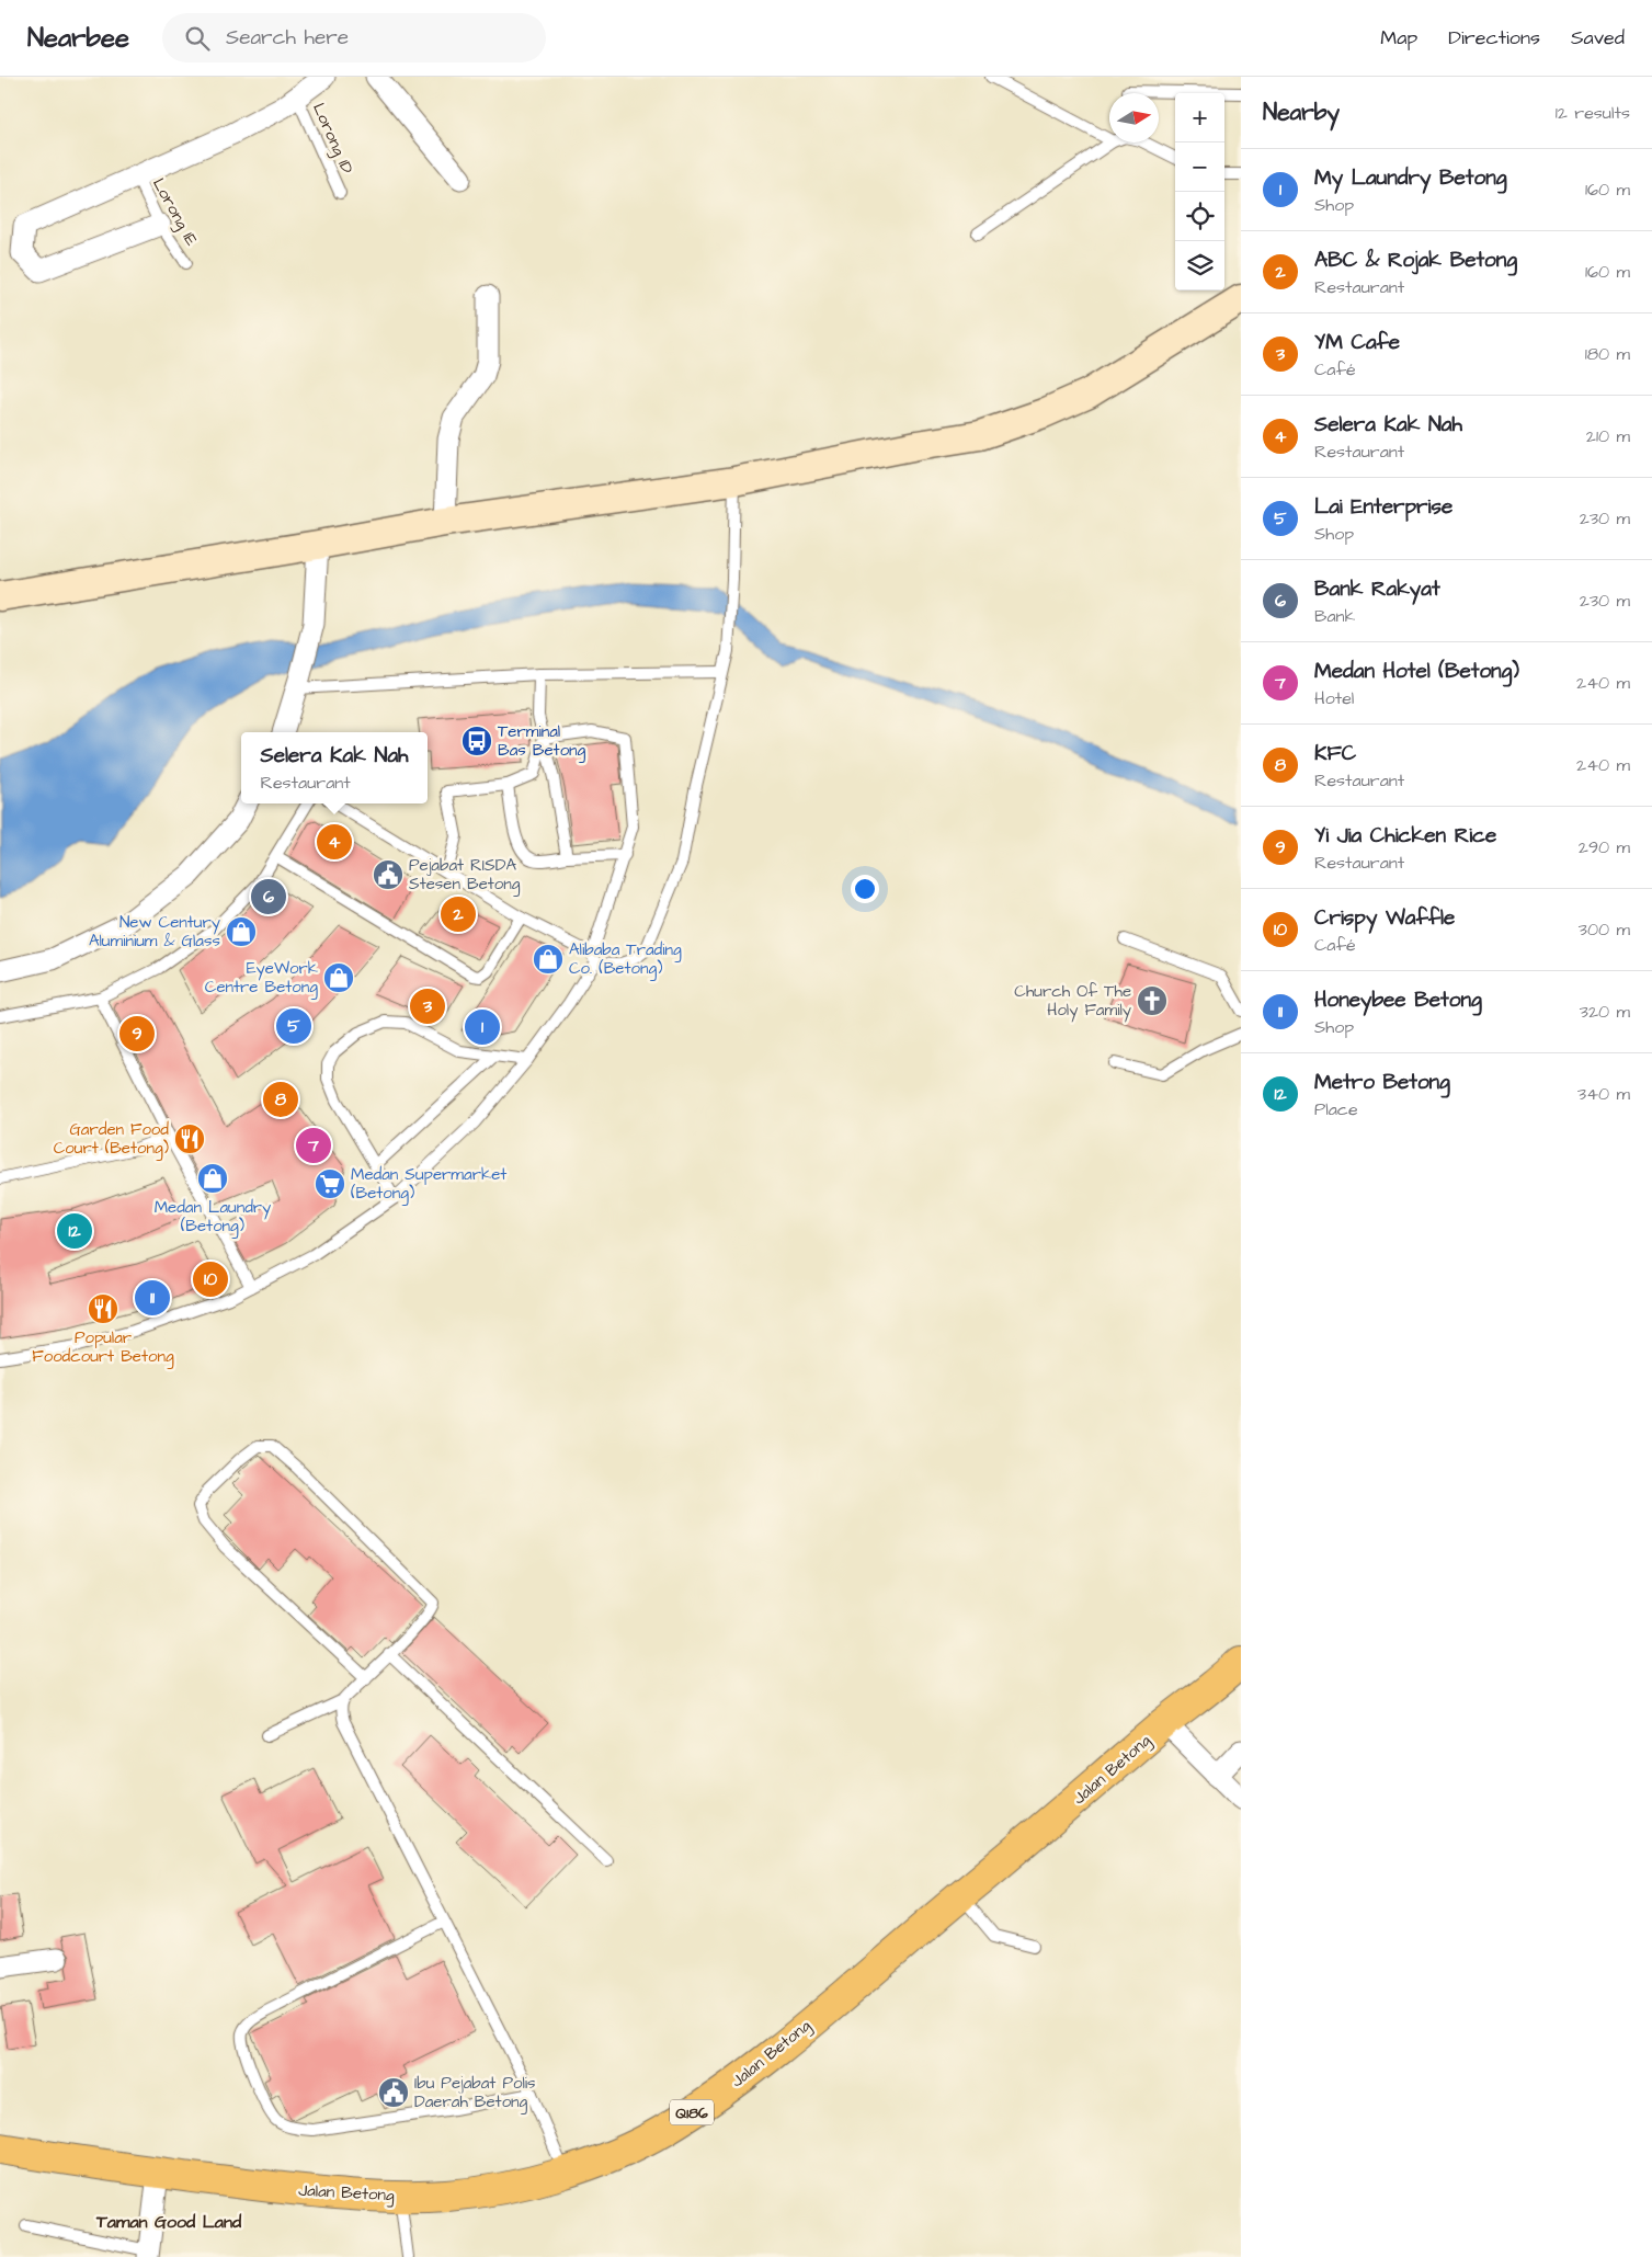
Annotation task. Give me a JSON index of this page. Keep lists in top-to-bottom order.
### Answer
{
  "streets": {
    "main road": ["Jalan Betong", "Q186"],
    "lane": ["Lorong 1D", "Lorong 1E"]
  },
  "districts": ["Taman Good Land"],
  "places": {
    "bus stop": ["Terminal Bas Betong"],
    "public building": ["Pejabat RISDA Stesen Betong", "Ibu Pejabat Polis Daerah Betong"],
    "shop": [
      "New Century Aluminium & Glass",
      "Alibaba Trading Co. (Betong)",
      "EyeWork Centre Betong",
      "Medan Laundry (Betong)"
    ],
    "church": ["Church Of The Holy Family"],
    "restaurant": ["Garden Food Court (Betong)", "Popular Foodcourt Betong"],
    "supermarket": ["Medan Supermarket (Betong)"]
  },
  "north": "right",
  "page": {
    "header": "Nearbee",
    "search": "Search here",
    "nav": ["Map", "Directions", "Saved"],
    "heading": ["Nearby", "12 results"],
    "map_buttons": ["+", "−"],
    "list": [
      {
        "mark": "1",
        "name": "My Laundry Betong",
        "note": "Shop",
        "value": "160 m"
      },
      {
        "mark": "2",
        "name": "ABC & Rojak Betong",
        "note": "Restaurant",
        "value": "160 m"
      },
      {
        "mark": "3",
        "name": "YM Cafe",
        "note": "Café",
        "value": "180 m"
      },
      {
        "mark": "4",
        "name": "Selera Kak Nah",
        "note": "Restaurant",
        "value": "210 m"
      },
      {
        "mark": "5",
        "name": "Lai Enterprise",
        "note": "Shop",
        "value": "230 m"
      },
      {
        "mark": "6",
        "name": "Bank Rakyat",
        "note": "Bank",
        "value": "230 m"
      },
      {
        "mark": "7",
        "name": "Medan Hotel (Betong)",
        "note": "Hotel",
        "value": "240 m"
      },
      {
        "mark": "8",
        "name": "KFC",
        "note": "Restaurant",
        "value": "240 m"
      },
      {
        "mark": "9",
        "name": "Yi Jia Chicken Rice",
        "note": "Restaurant",
        "value": "290 m"
      },
      {
        "mark": "10",
        "name": "Crispy Waffle",
        "note": "Café",
        "value": "300 m"
      },
      {
        "mark": "11",
        "name": "Honeybee Betong",
        "note": "Shop",
        "value": "320 m"
      },
      {
        "mark": "12",
        "name": "Metro Betong",
        "note": "Place",
        "value": "340 m"
      }
    ],
    "popup": ["Selera Kak Nah", "Restaurant"],
    "pins": [
      "4",
      "6",
      "2",
      "3",
      "5",
      "1",
      "9",
      "8",
      "7",
      "12",
      "10",
      "11"
    ]
  }
}
